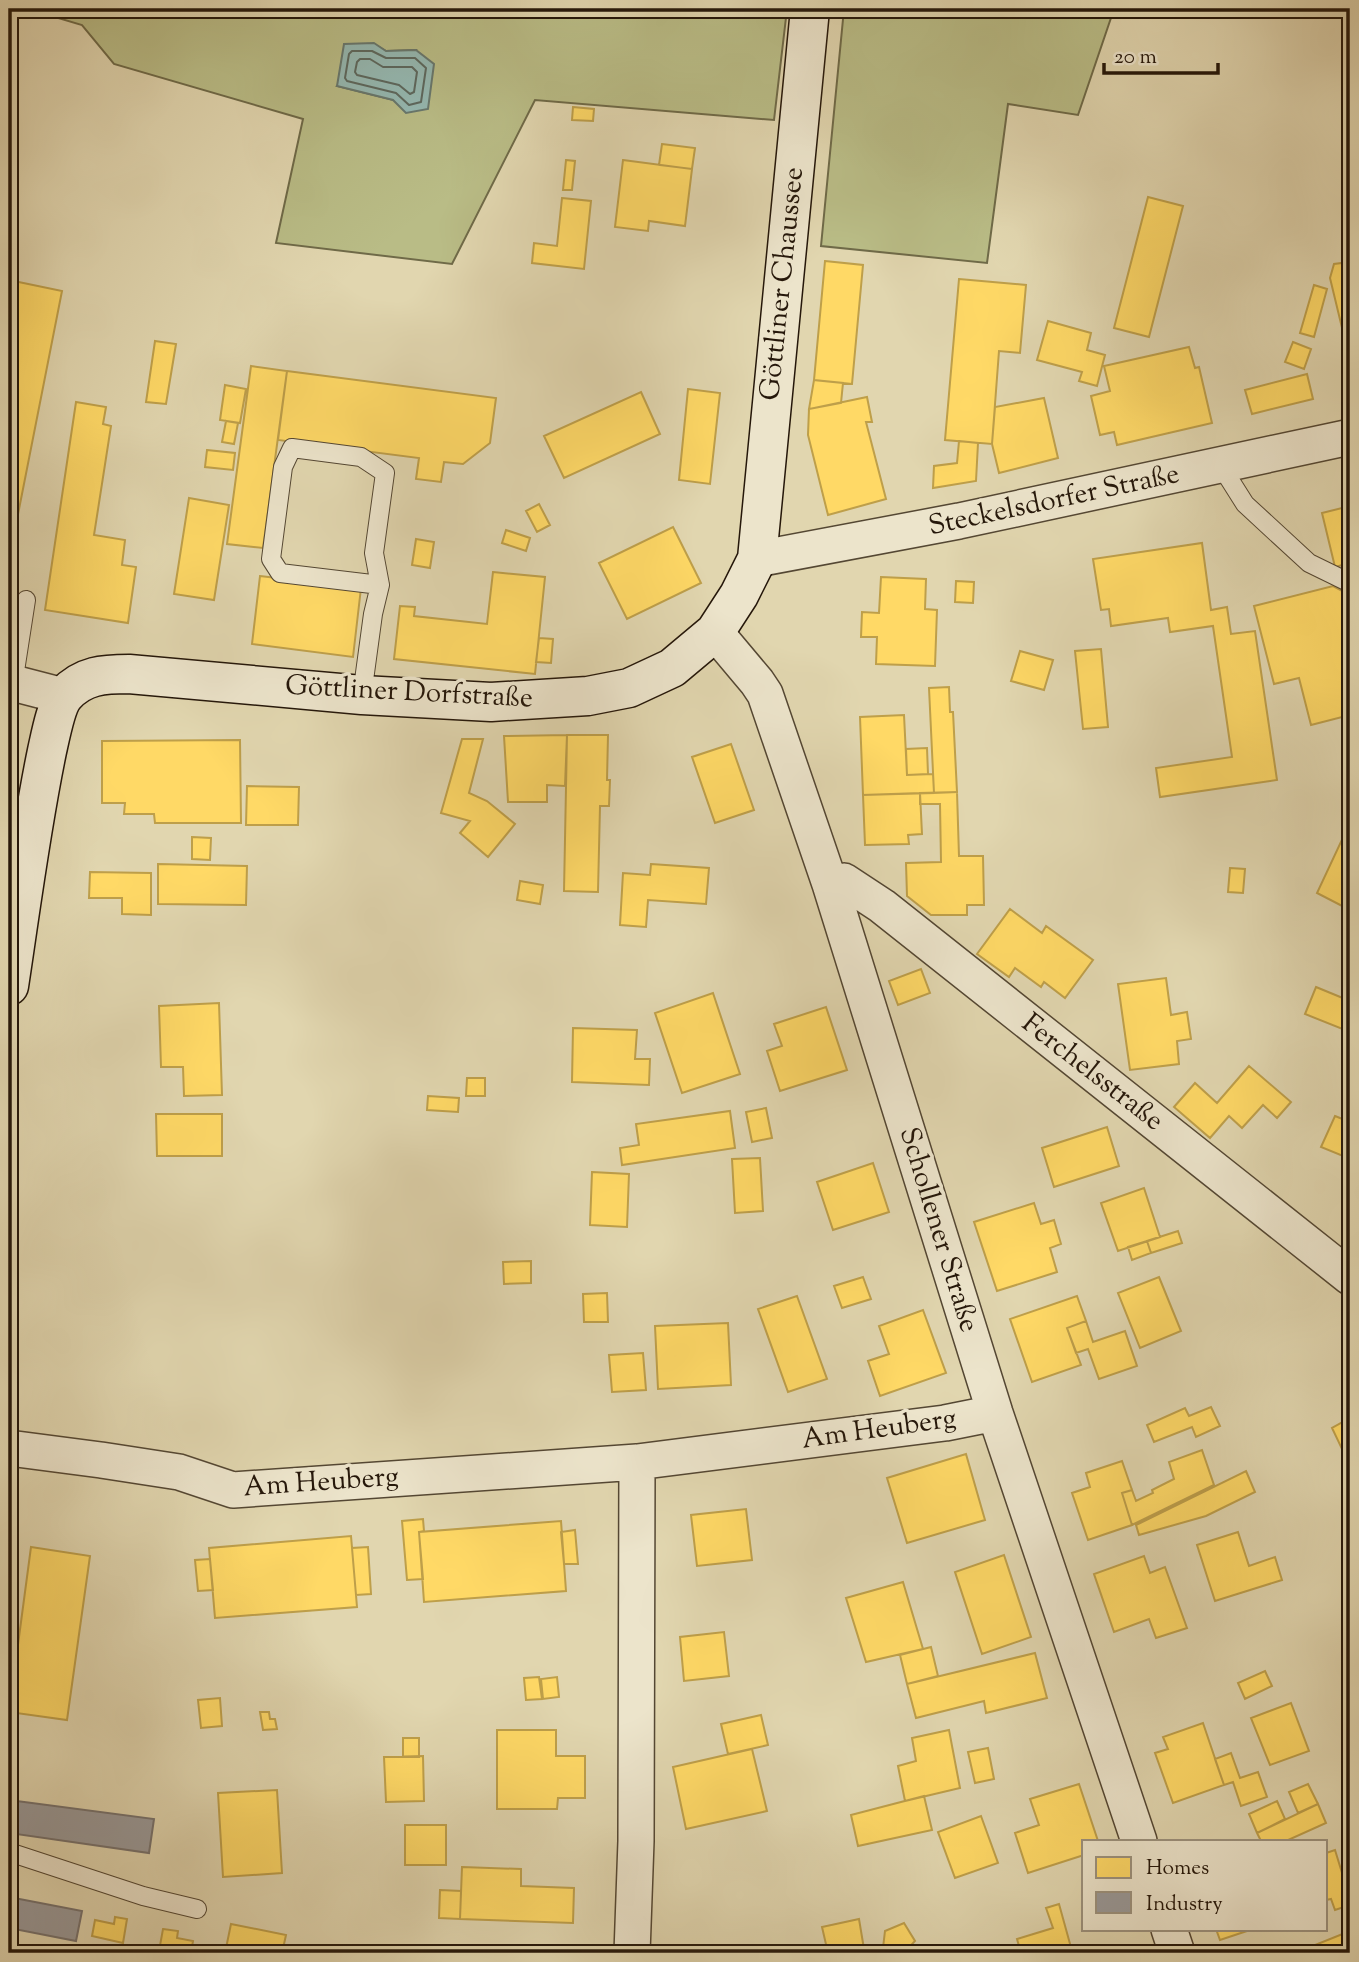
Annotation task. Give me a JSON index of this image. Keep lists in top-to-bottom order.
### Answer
{
  "streets": {
    "street": [
      "Göttliner Chaussee",
      "Steckelsdorfer Straße",
      "Göttliner Dorfstraße",
      "Ferchelsstraße",
      "Schollener Straße",
      "Am Heuberg"
    ]
  },
  "crossings": [
    ["Göttliner Chaussee", "Steckelsdorfer Straße"],
    ["Göttliner Chaussee", "Göttliner Dorfstraße"],
    ["Steckelsdorfer Straße", "Göttliner Dorfstraße"],
    ["Göttliner Dorfstraße", "Schollener Straße"],
    ["Ferchelsstraße", "Schollener Straße"],
    ["Schollener Straße", "Am Heuberg"]
  ],
  "legend": ["Homes", "Industry"],
  "scale_bar": "20 m"
}
